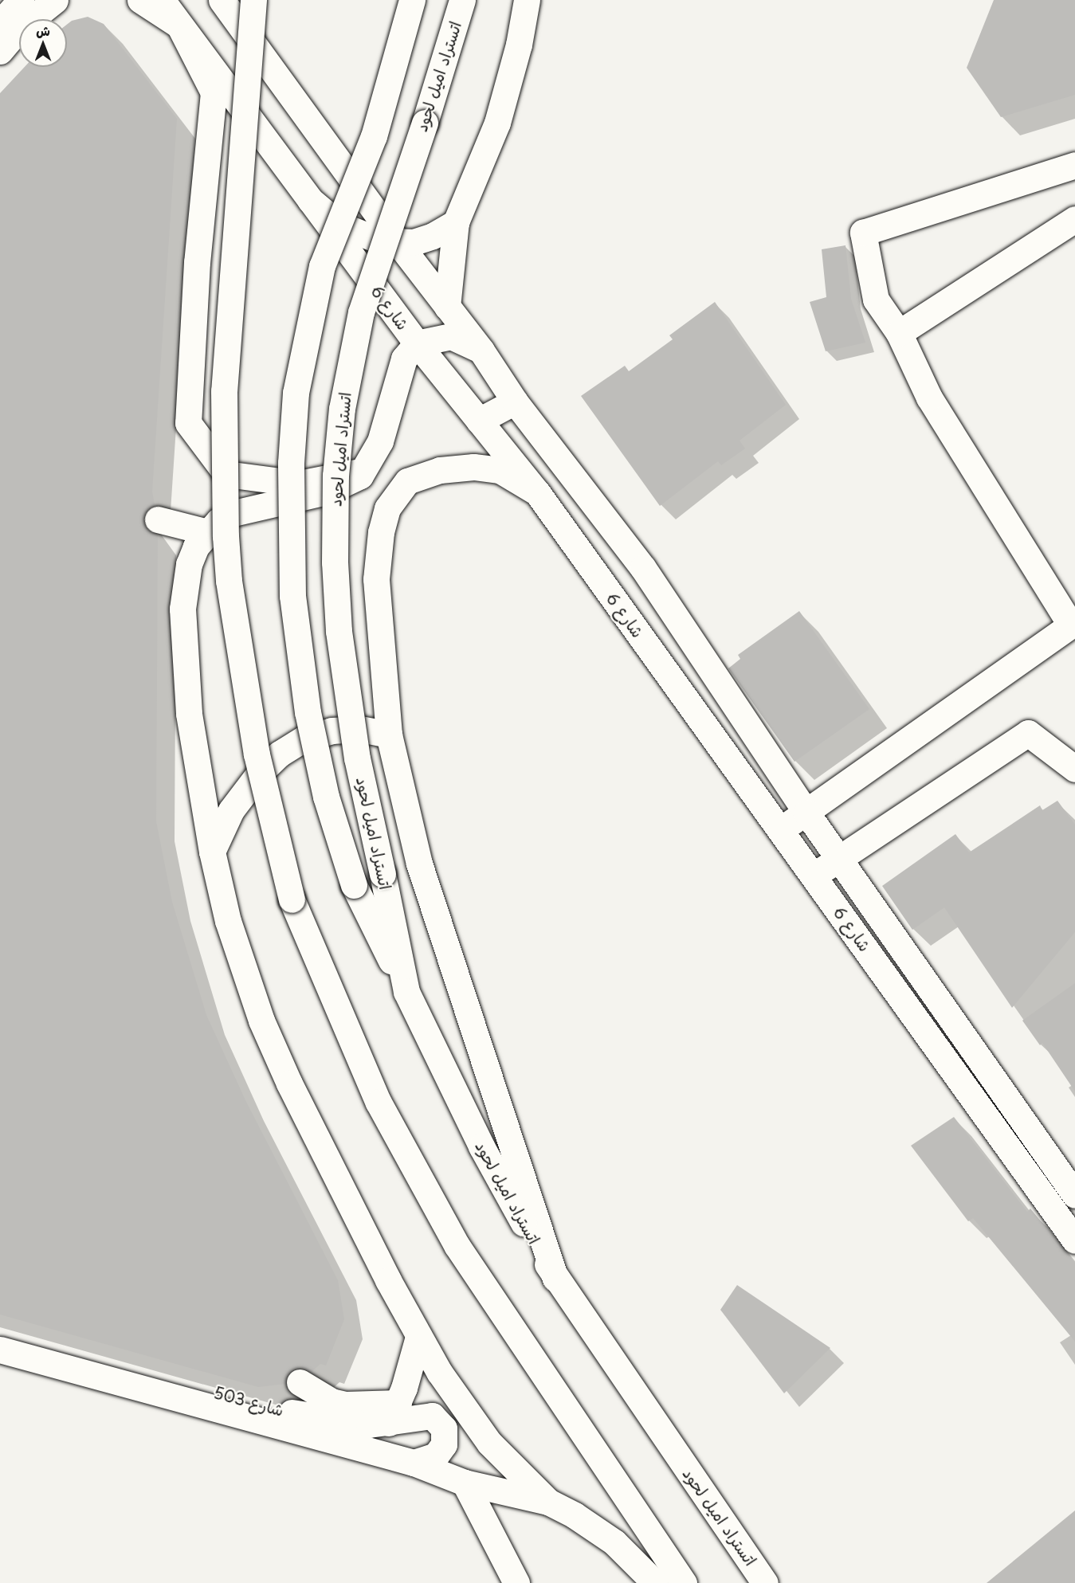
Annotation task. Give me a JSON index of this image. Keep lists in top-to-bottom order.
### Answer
{
  "streets": {
    "main road": ["اتستراد اميل لحود", "شارع 6", "شارع 503"]
  },
  "north": "top"
}
